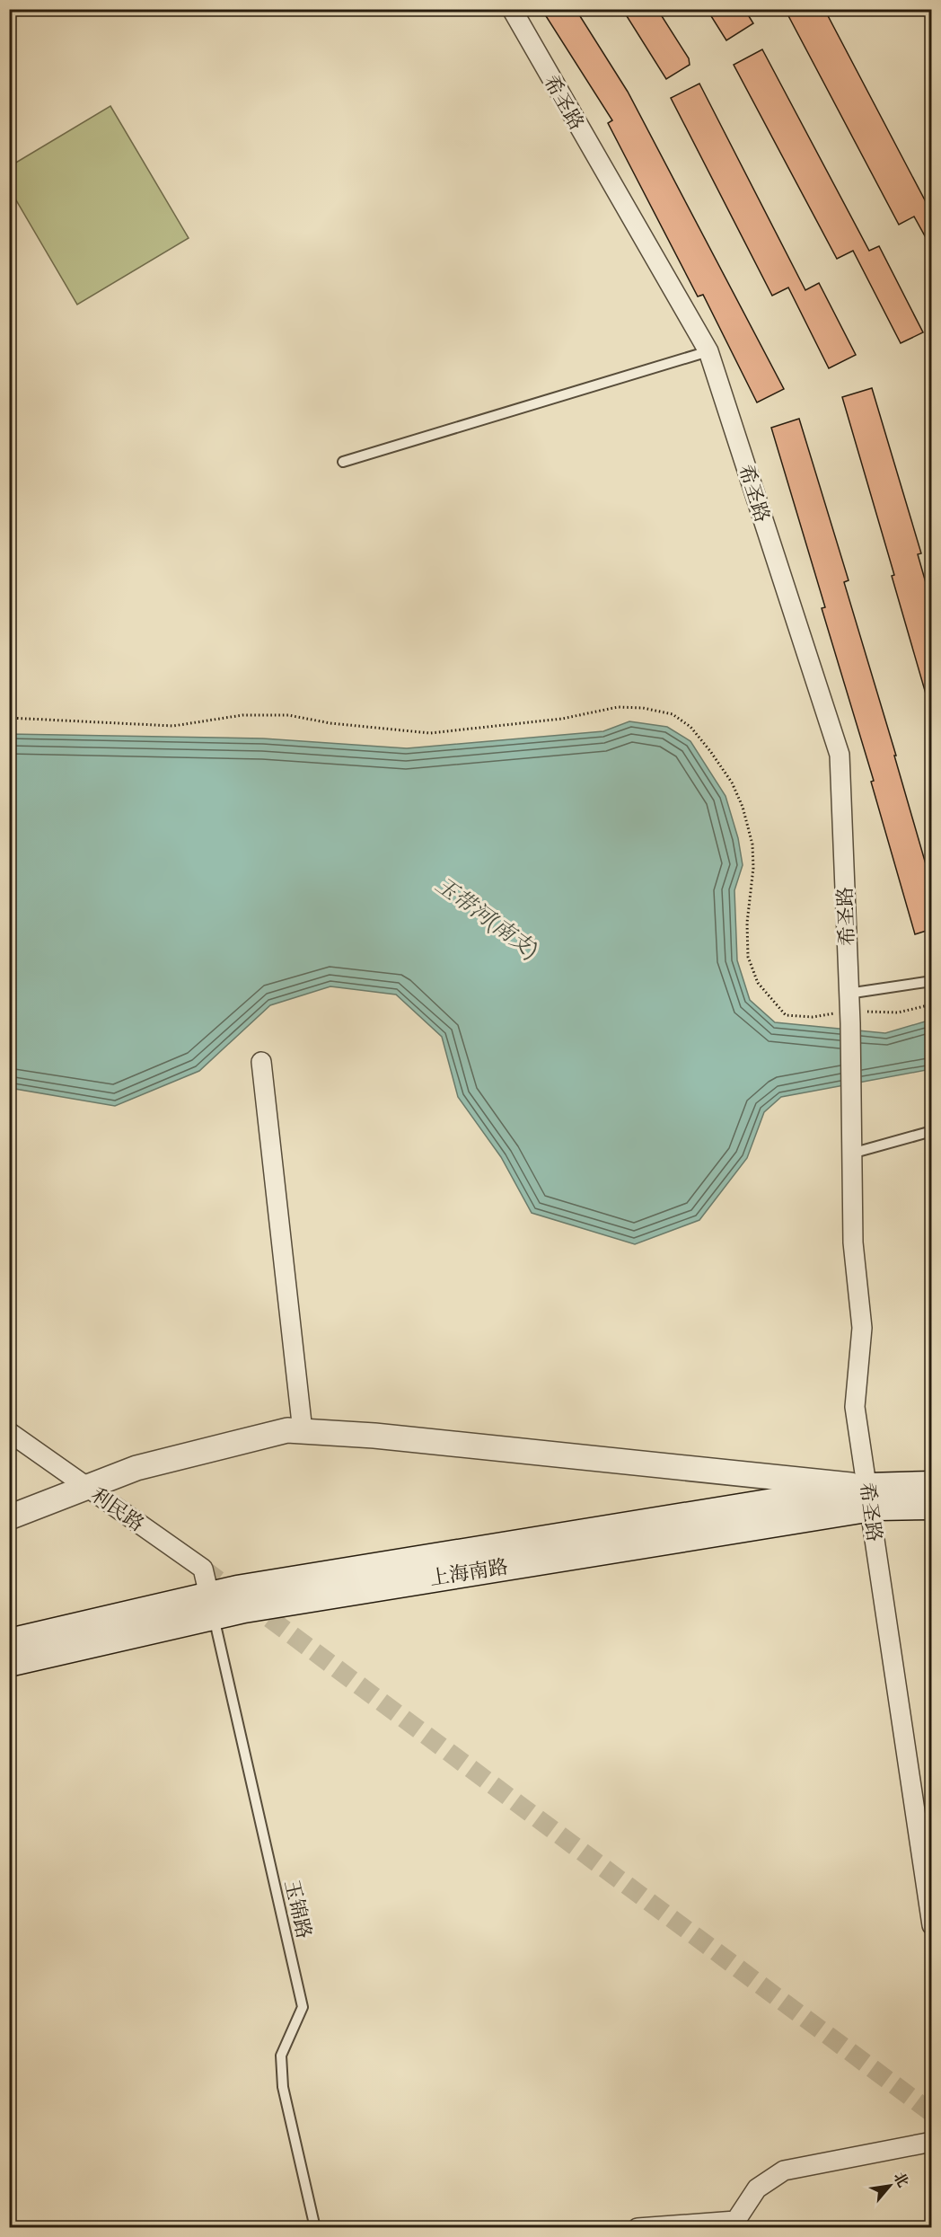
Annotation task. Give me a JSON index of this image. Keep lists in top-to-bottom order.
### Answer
{
  "streets": {
    "main road": ["上海南路"],
    "street": ["希圣路", "利民路"],
    "lane": ["玉锦路"]
  },
  "crossings": [
    ["希圣路", "上海南路"],
    ["利民路", "上海南路"],
    ["利民路", "玉锦路"],
    ["上海南路", "玉锦路"]
  ],
  "water": ["玉带河(南支)"],
  "north": "top right"
}
